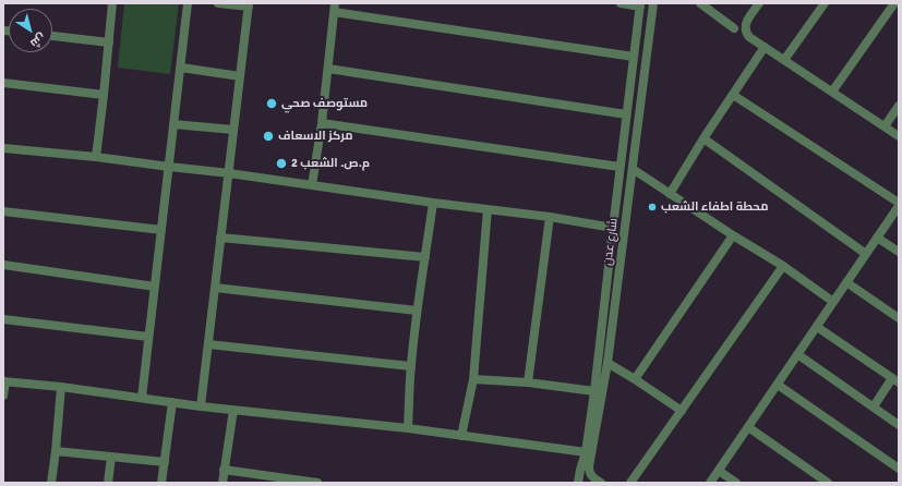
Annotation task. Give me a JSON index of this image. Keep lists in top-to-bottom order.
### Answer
{
  "streets": {
    "street": ["شارع عدن"]
  },
  "places": [
    "مستوصف صحي",
    "مركز الاسعاف",
    "م.ص. الشعب 2",
    "محطة اطفاء الشعب"
  ],
  "north": "bottom right"
}
